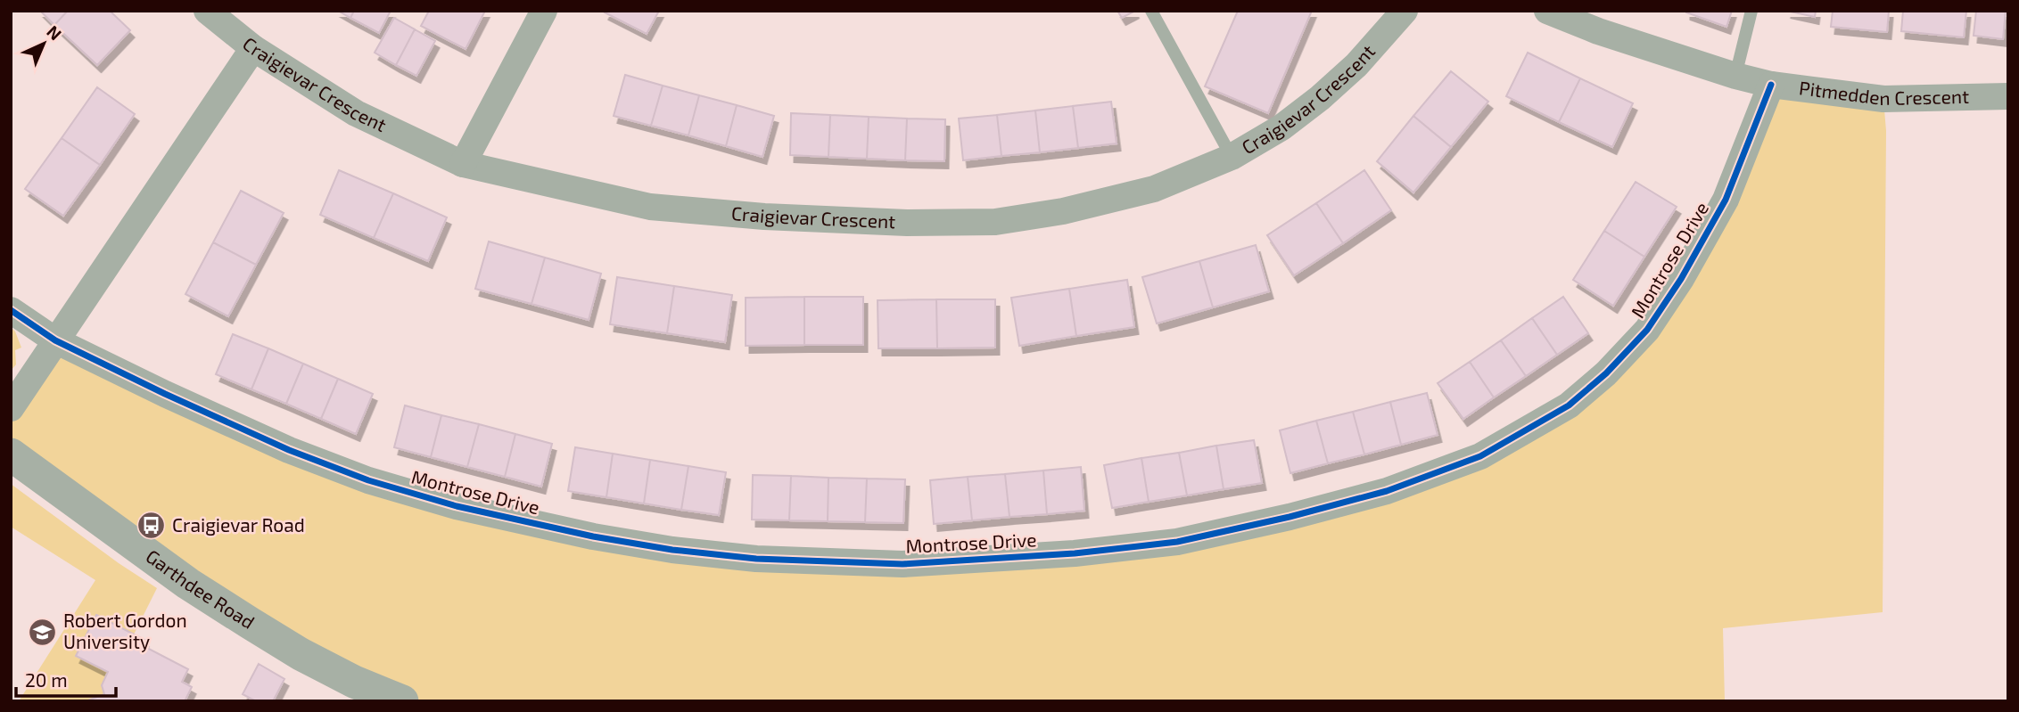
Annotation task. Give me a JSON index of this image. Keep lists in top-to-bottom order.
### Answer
{
  "streets": {
    "street": [
      "Craigievar Crescent",
      "Pitmedden Crescent",
      "Montrose Drive",
      "Garthdee Road"
    ]
  },
  "crossings": [
    ["Pitmedden Crescent", "Montrose Drive"]
  ],
  "places": {
    "bus stop": ["Craigievar Road"],
    "school or university": ["Robert Gordon University"]
  },
  "scale_bar": "20 m",
  "north": "top right"
}
